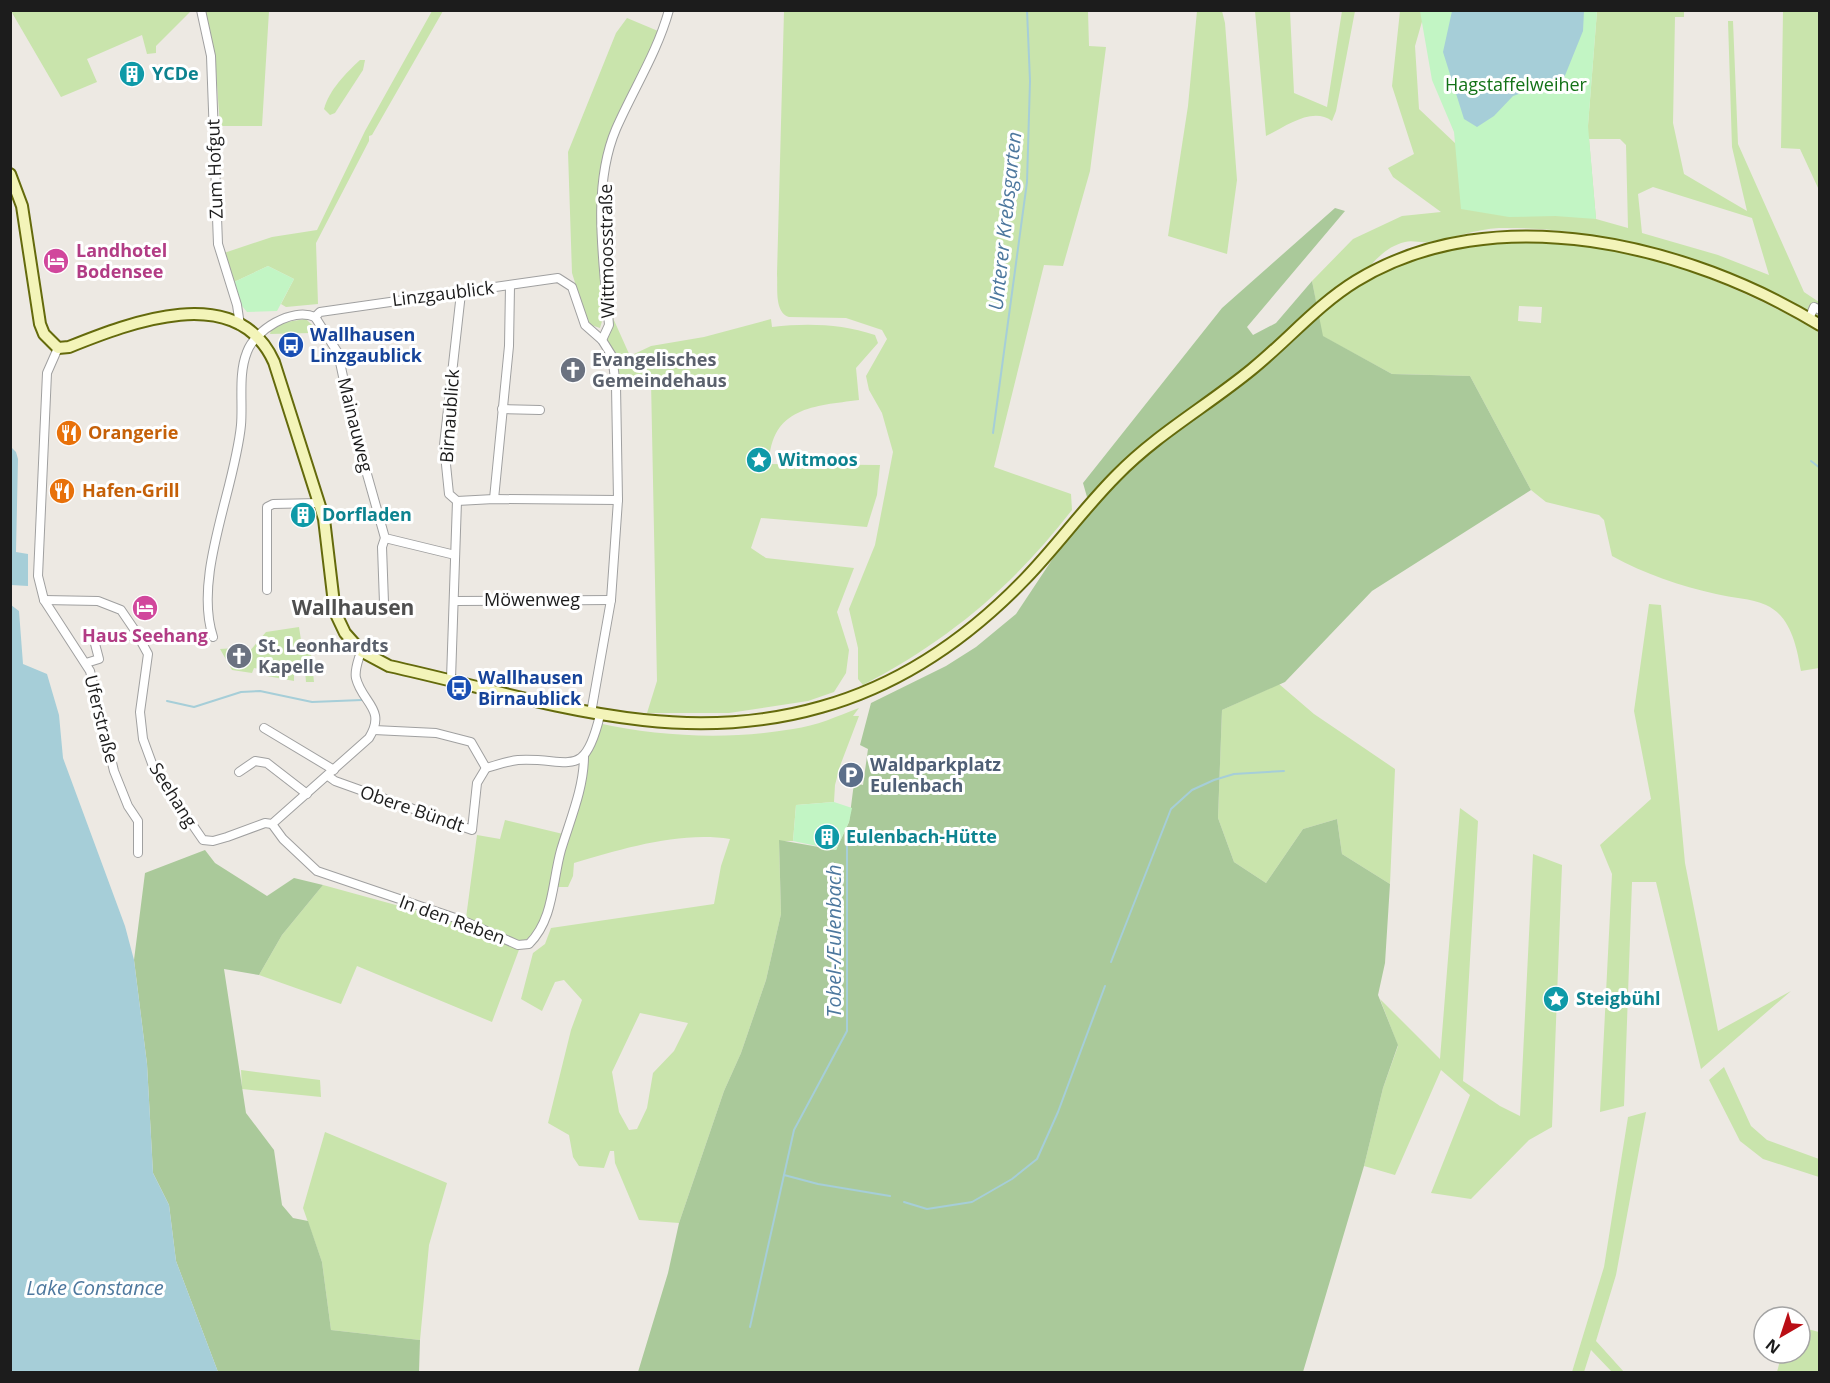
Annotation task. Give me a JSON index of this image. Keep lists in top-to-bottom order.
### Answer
{
  "streets": {
    "street": [
      "Zum Hofgut",
      "Wittmoosstraße",
      "Linzgaublick",
      "Birnaublick",
      "Mainauweg",
      "Möwenweg",
      "Uferstraße",
      "Seehang",
      "Obere Bündt",
      "In den Reben"
    ]
  },
  "crossings": [
    ["Wittmoosstraße", "Linzgaublick"],
    ["Wittmoosstraße", "Möwenweg"],
    ["Wittmoosstraße", "In den Reben"],
    ["Linzgaublick", "Birnaublick"],
    ["Linzgaublick", "Mainauweg"],
    ["Birnaublick", "Möwenweg"],
    ["Uferstraße", "Seehang"],
    ["Seehang", "Obere Bündt"],
    ["Seehang", "In den Reben"]
  ],
  "districts": ["Wallhausen"],
  "water": ["Unterer Krebsgarten", "Tobel-/Eulenbach", "Lake Constance"],
  "parks": ["Hagstaffelweiher"],
  "places": {
    "building": ["YCDe", "Dorfladen", "Eulenbach-Hütte"],
    "hotel": ["Landhotel Bodensee", "Haus Seehang"],
    "bus stop": ["Wallhausen Linzgaublick", "Wallhausen Birnaublick"],
    "church": ["Evangelisches Gemeindehaus", "St. Leonhardts Kapelle"],
    "restaurant": ["Orangerie", "Hafen-Grill"],
    "place": ["Witmoos", "Steigbühl"],
    "parking": ["Waldparkplatz Eulenbach"]
  },
  "north": "bottom left"
}
